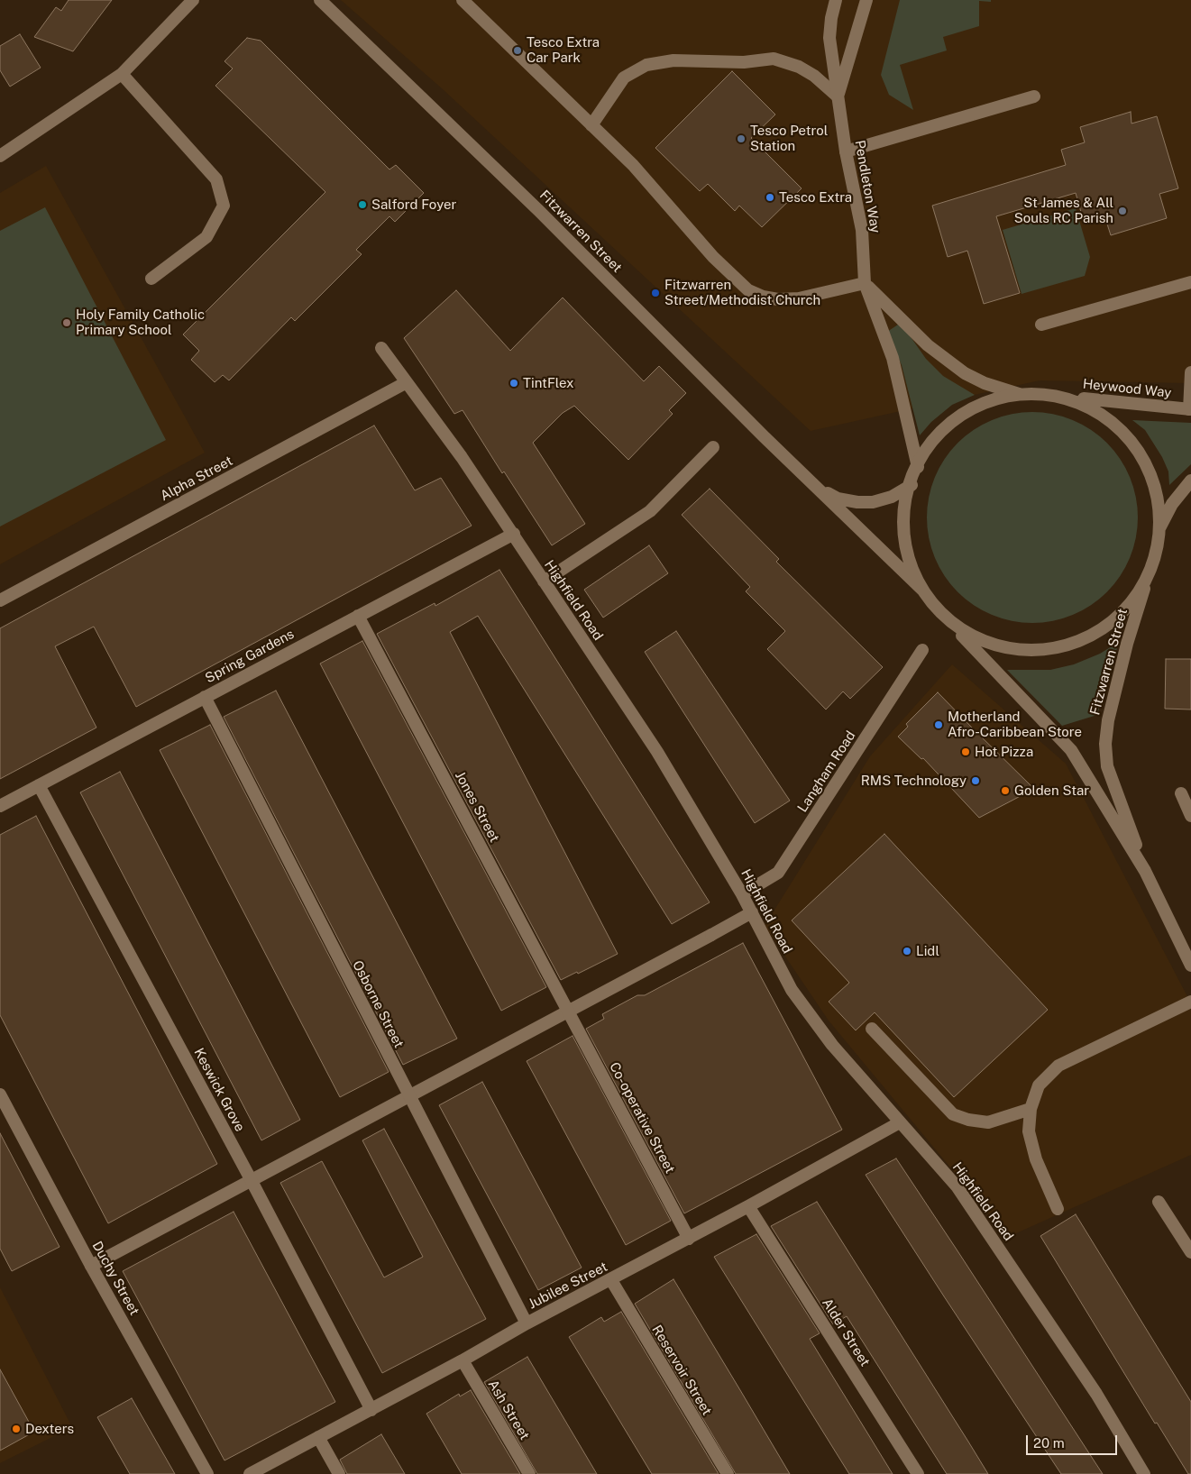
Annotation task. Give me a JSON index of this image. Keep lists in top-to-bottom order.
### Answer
{
  "streets": {
    "street": [
      "Pendleton Way",
      "Fitzwarren Street",
      "Heywood Way",
      "Alpha Street",
      "Highfield Road",
      "Spring Gardens",
      "Langham Road",
      "Jones Street",
      "Osborne Street",
      "Keswick Grove",
      "Co-operative Street",
      "Duchy Street",
      "Jubilee Street",
      "Alder Street",
      "Reservoir Street",
      "Ash Street"
    ]
  },
  "crossings": [
    ["Alpha Street", "Highfield Road"],
    ["Highfield Road", "Spring Gardens"],
    ["Highfield Road", "Langham Road"],
    ["Highfield Road", "Jubilee Street"],
    ["Spring Gardens", "Jones Street"],
    ["Spring Gardens", "Osborne Street"],
    ["Spring Gardens", "Keswick Grove"],
    ["Jones Street", "Co-operative Street"],
    ["Osborne Street", "Jubilee Street"],
    ["Keswick Grove", "Jubilee Street"],
    ["Co-operative Street", "Jubilee Street"],
    ["Jubilee Street", "Alder Street"],
    ["Jubilee Street", "Reservoir Street"],
    ["Jubilee Street", "Ash Street"]
  ],
  "places": [
    "Tesco Extra Car Park",
    "Tesco Petrol Station",
    "Tesco Extra",
    "Salford Foyer",
    "St James & All Souls RC Parish",
    "Fitzwarren Street/Methodist Church",
    "Holy Family Catholic Primary School",
    "TintFlex",
    "Motherland Afro-Caribbean Store",
    "Hot Pizza",
    "RMS Technology",
    "Golden Star",
    "Lidl",
    "Dexters"
  ],
  "scale_bar": "20 m"
}
